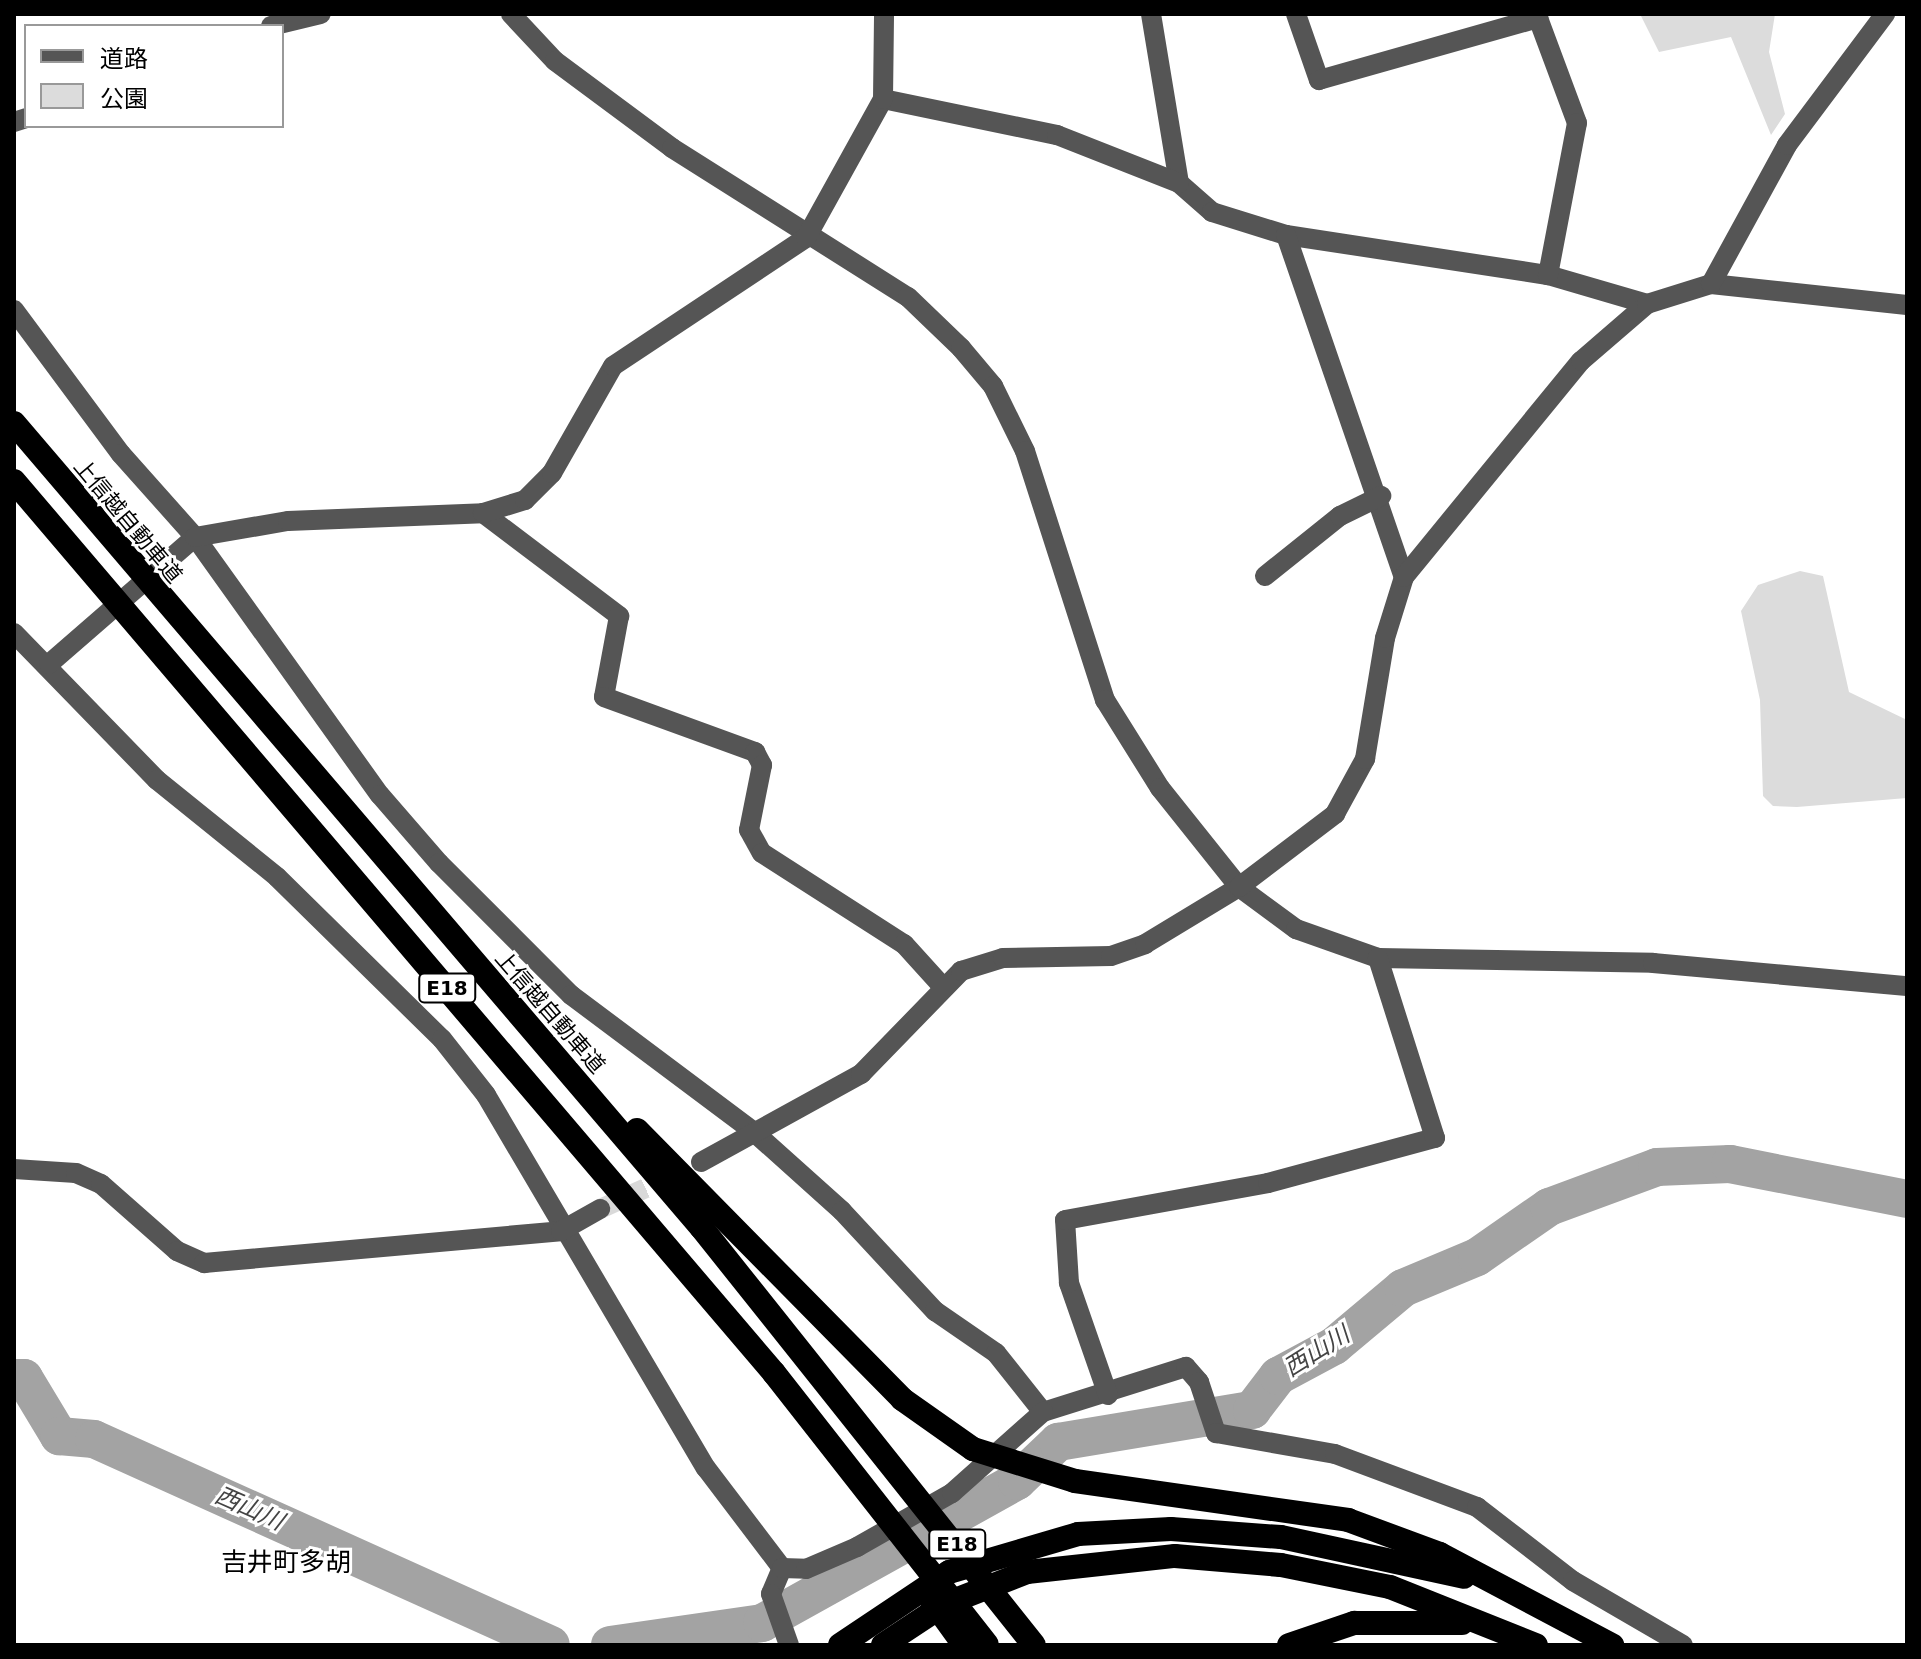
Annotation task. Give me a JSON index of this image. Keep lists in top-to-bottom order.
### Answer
{
  "streets": {
    "highway": ["上信越自動車道", "E18"]
  },
  "districts": ["吉井町多胡"],
  "water": ["西山川"],
  "legend": ["道路", "公園"]
}
